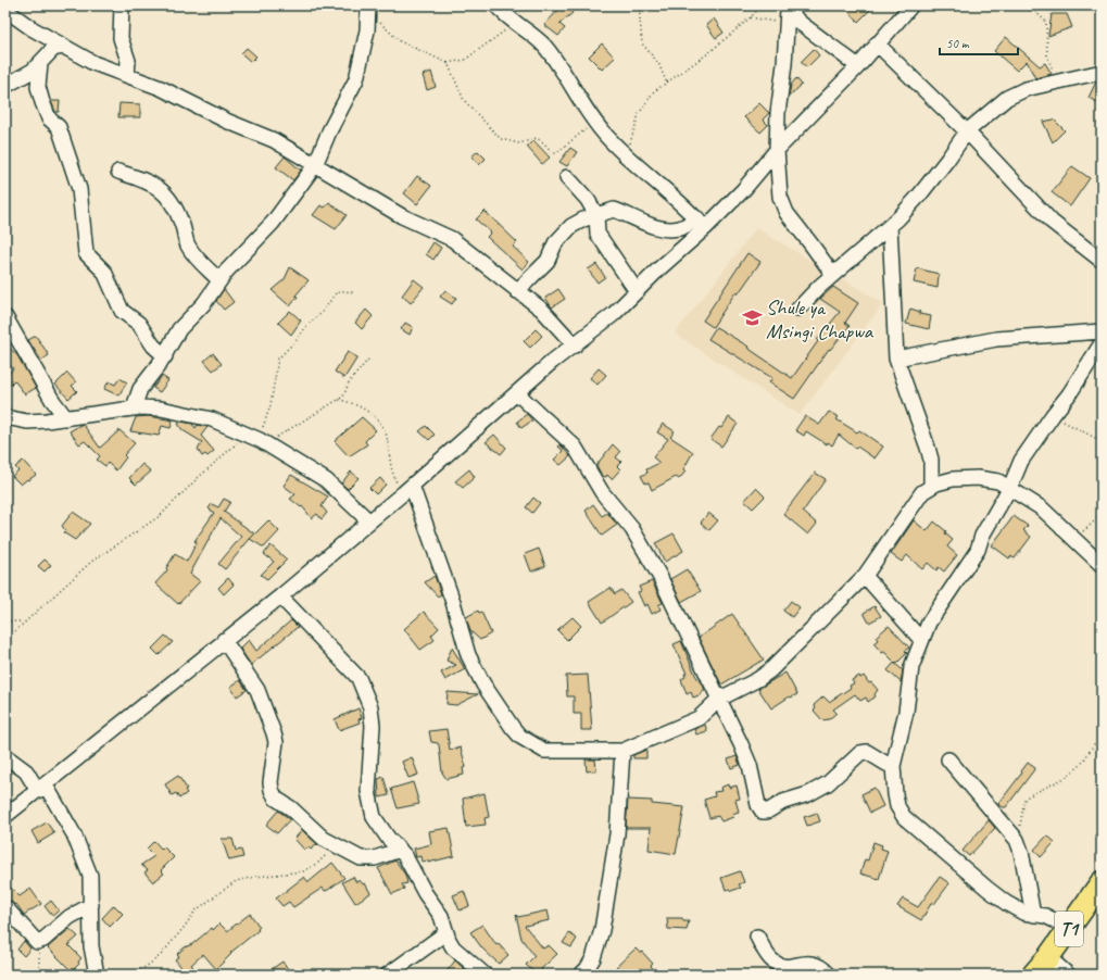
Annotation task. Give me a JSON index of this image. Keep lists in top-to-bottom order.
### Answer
{
  "streets": {
    "highway": ["T1"]
  },
  "places": {
    "school or university": ["Shule ya Msingi Chapwa"]
  },
  "scale_bar": "50 m"
}
